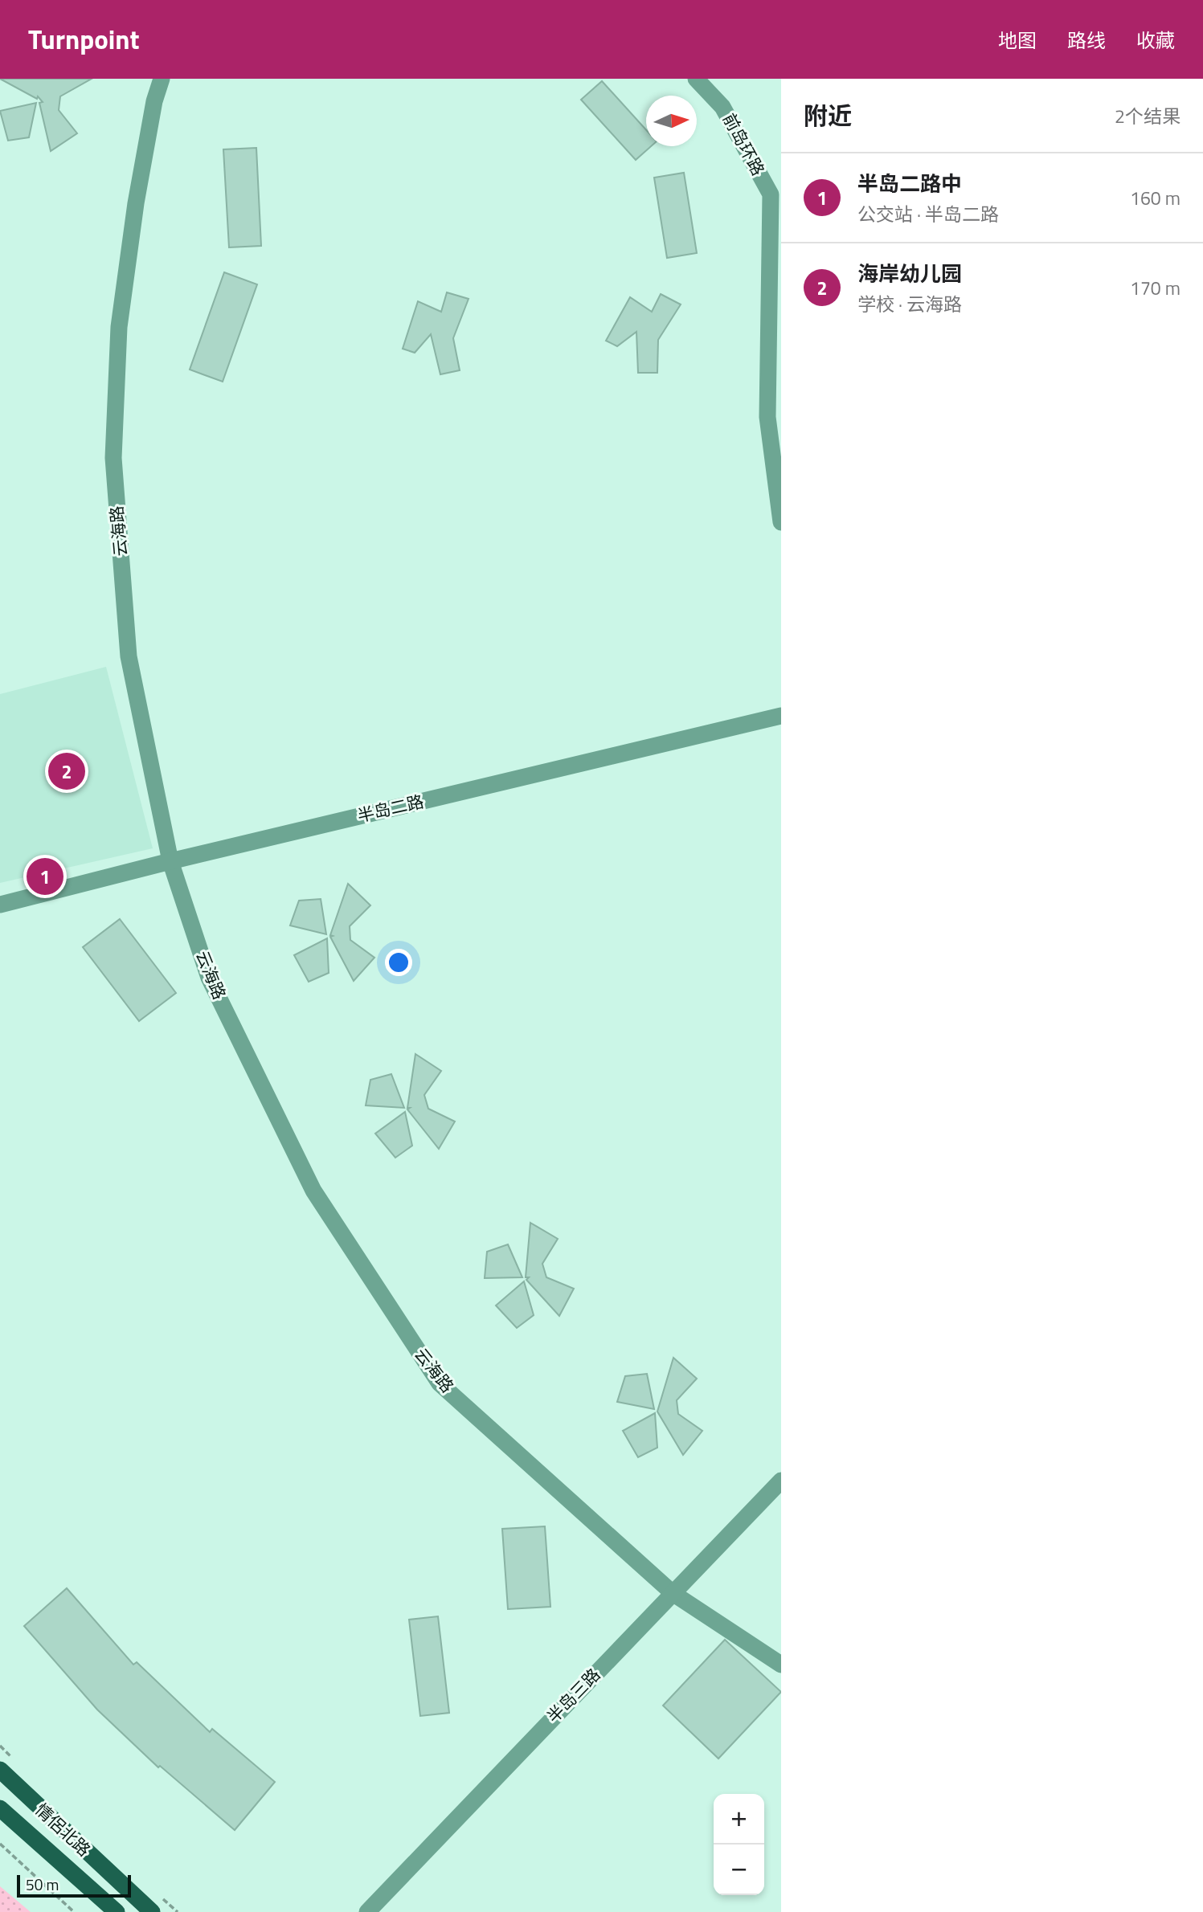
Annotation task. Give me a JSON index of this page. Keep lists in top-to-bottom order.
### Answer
{
  "streets": {
    "main road": ["情侶北路"],
    "street": [
      "前岛环路",
      "云海路",
      "半岛二路",
      "半岛三路"
    ]
  },
  "crossings": [
    ["云海路", "半岛二路"],
    ["云海路", "半岛三路"]
  ],
  "scale_bar": "50 m",
  "north": "right",
  "page": {
    "header": "Turnpoint",
    "nav": ["地图", "路线", "收藏"],
    "heading": ["附近", "2个结果"],
    "list": [
      {
        "mark": "1",
        "name": "半岛二路中",
        "note": "公交站 · 半岛二路",
        "value": "160 m"
      },
      {
        "mark": "2",
        "name": "海岸幼儿园",
        "note": "学校 · 云海路",
        "value": "170 m"
      }
    ],
    "pins": ["2", "1"],
    "map_buttons": ["+", "−"],
    "scale": "50 m"
  }
}
